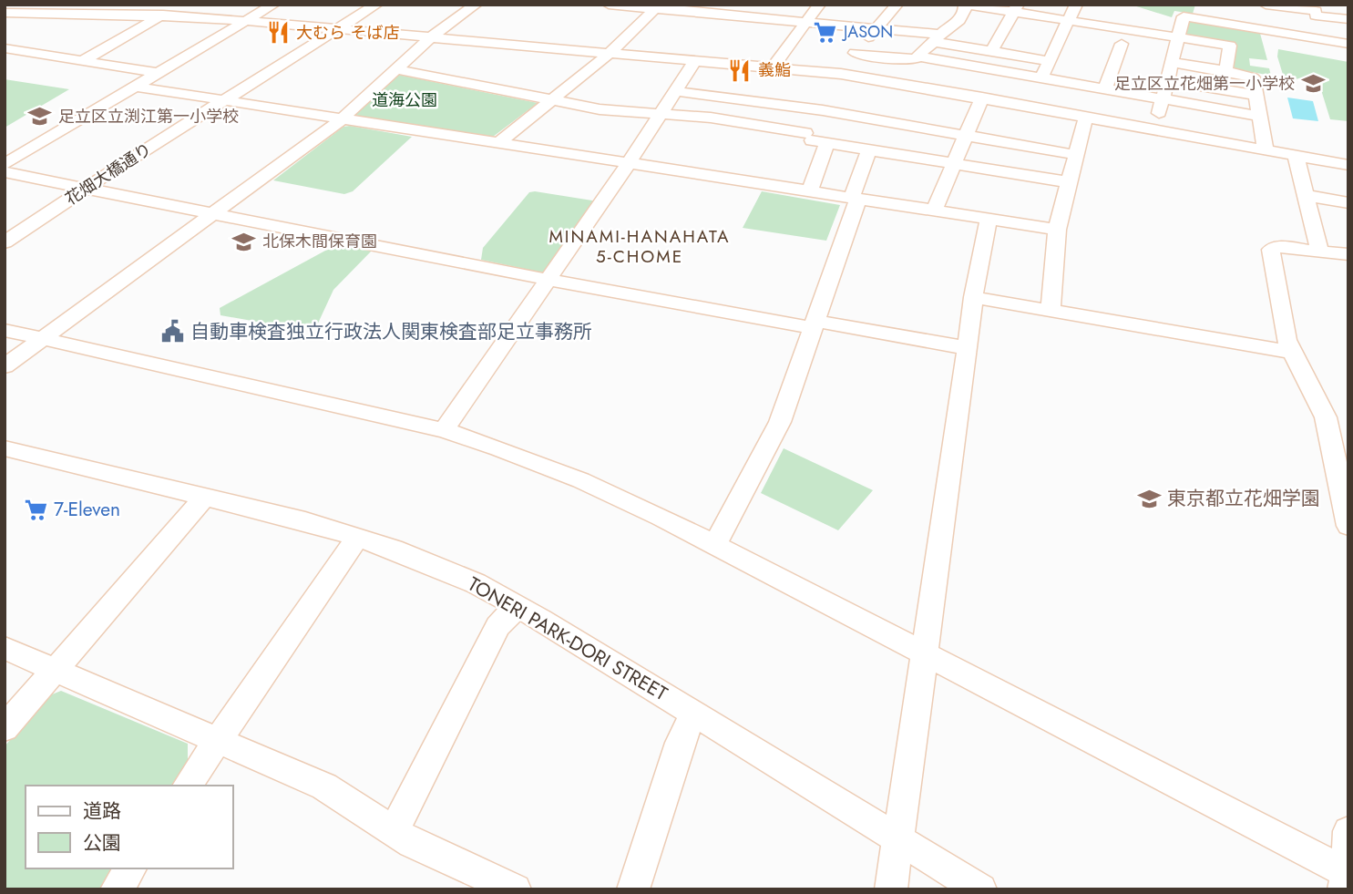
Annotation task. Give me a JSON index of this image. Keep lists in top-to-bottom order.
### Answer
{
  "streets": {
    "street": ["花畑大橋通り", "TONERI PARK-DORI STREET"]
  },
  "districts": ["MINAMI-HANAHATA 5-CHOME"],
  "parks": ["道海公園"],
  "places": {
    "supermarket": ["JASON", "7-Eleven"],
    "restaurant": ["大むら そば店", "義鮨"],
    "school or university": [
      "足立区立花畑第一小学校",
      "足立区立渕江第一小学校",
      "北保木間保育園",
      "東京都立花畑学園"
    ],
    "public building": ["自動車検査独立行政法人関東検査部足立事務所"]
  },
  "legend": ["道路", "公園"]
}
